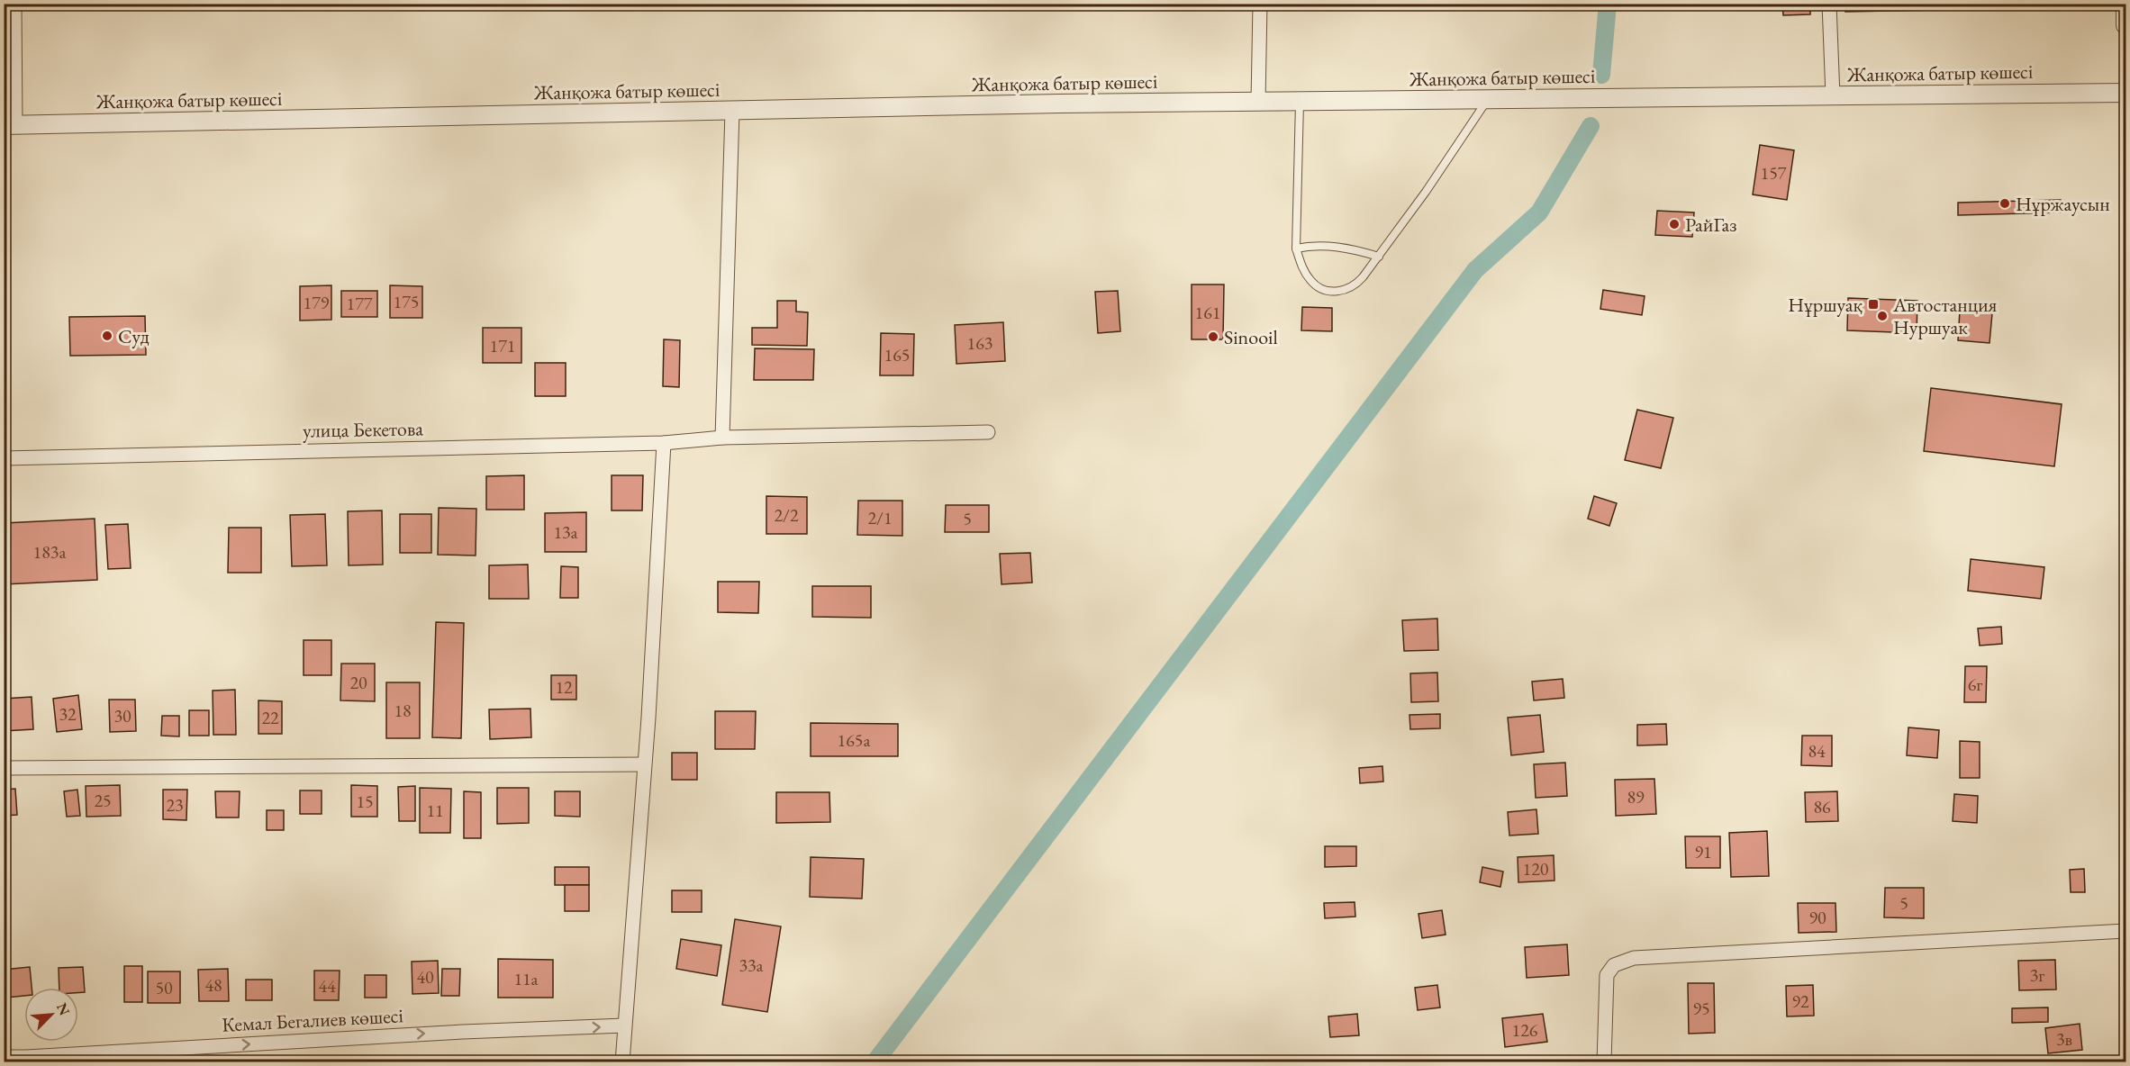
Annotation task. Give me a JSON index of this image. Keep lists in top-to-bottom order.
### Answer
{
  "streets": {
    "street": ["Жанқожа батыр көшесі", "улица Бекетова", "Кемал Бегалиев көшесі"]
  },
  "one_way": ["Кемал Бегалиев көшесі"],
  "places": {
    "other": [
      "Нұржаусын",
      "РайГаз",
      "Автостанция Нуршуак",
      "Суд",
      "Sinooil"
    ],
    "transit": ["Нұршуақ"]
  },
  "house_numbers": [
    "157",
    "175",
    "179",
    "177",
    "161",
    "163",
    "171",
    "165",
    "2/2",
    "2/1",
    "5",
    "13а",
    "183а",
    "20",
    "6г",
    "12",
    "18",
    "32",
    "30",
    "22",
    "165а",
    "84",
    "89",
    "25",
    "15",
    "23",
    "86",
    "11",
    "91",
    "120",
    "5",
    "90",
    "33а",
    "3г",
    "40",
    "11а",
    "48",
    "44",
    "50",
    "92",
    "95",
    "126",
    "3в"
  ],
  "north": "top right"
}
